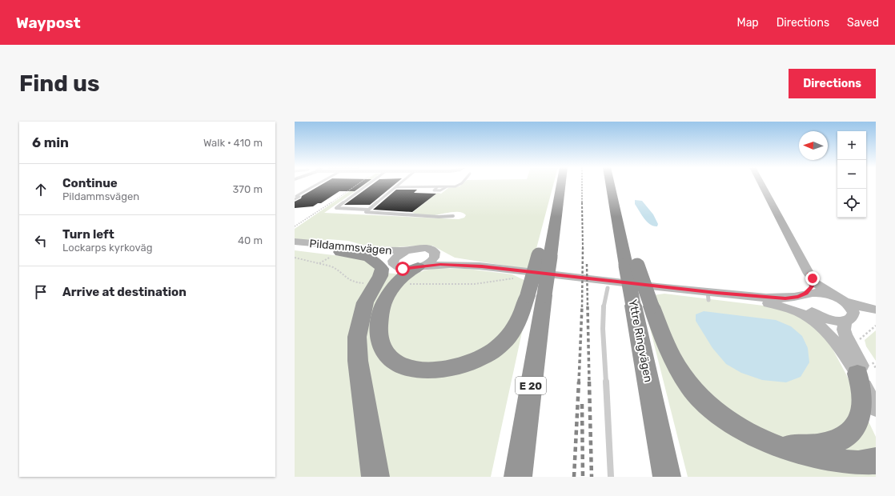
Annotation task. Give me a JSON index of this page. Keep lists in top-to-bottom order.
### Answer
{
  "streets": {
    "highway": ["Yttre Ringvägen", "E 20"],
    "main road": ["Pildammsvägen"]
  },
  "north": "left",
  "page": {
    "header": "Waypost",
    "nav": ["Map", "Directions", "Saved"],
    "buttons": "Directions",
    "title": "Find us",
    "heading": ["6 min", "Walk · 410 m"],
    "map_buttons": ["+", "−"],
    "list": [
      ["Continue", "Pildammsvägen", "370 m"],
      ["Turn left", "Lockarps kyrkoväg", "40 m"],
      "Arrive at destination"
    ]
  }
}
